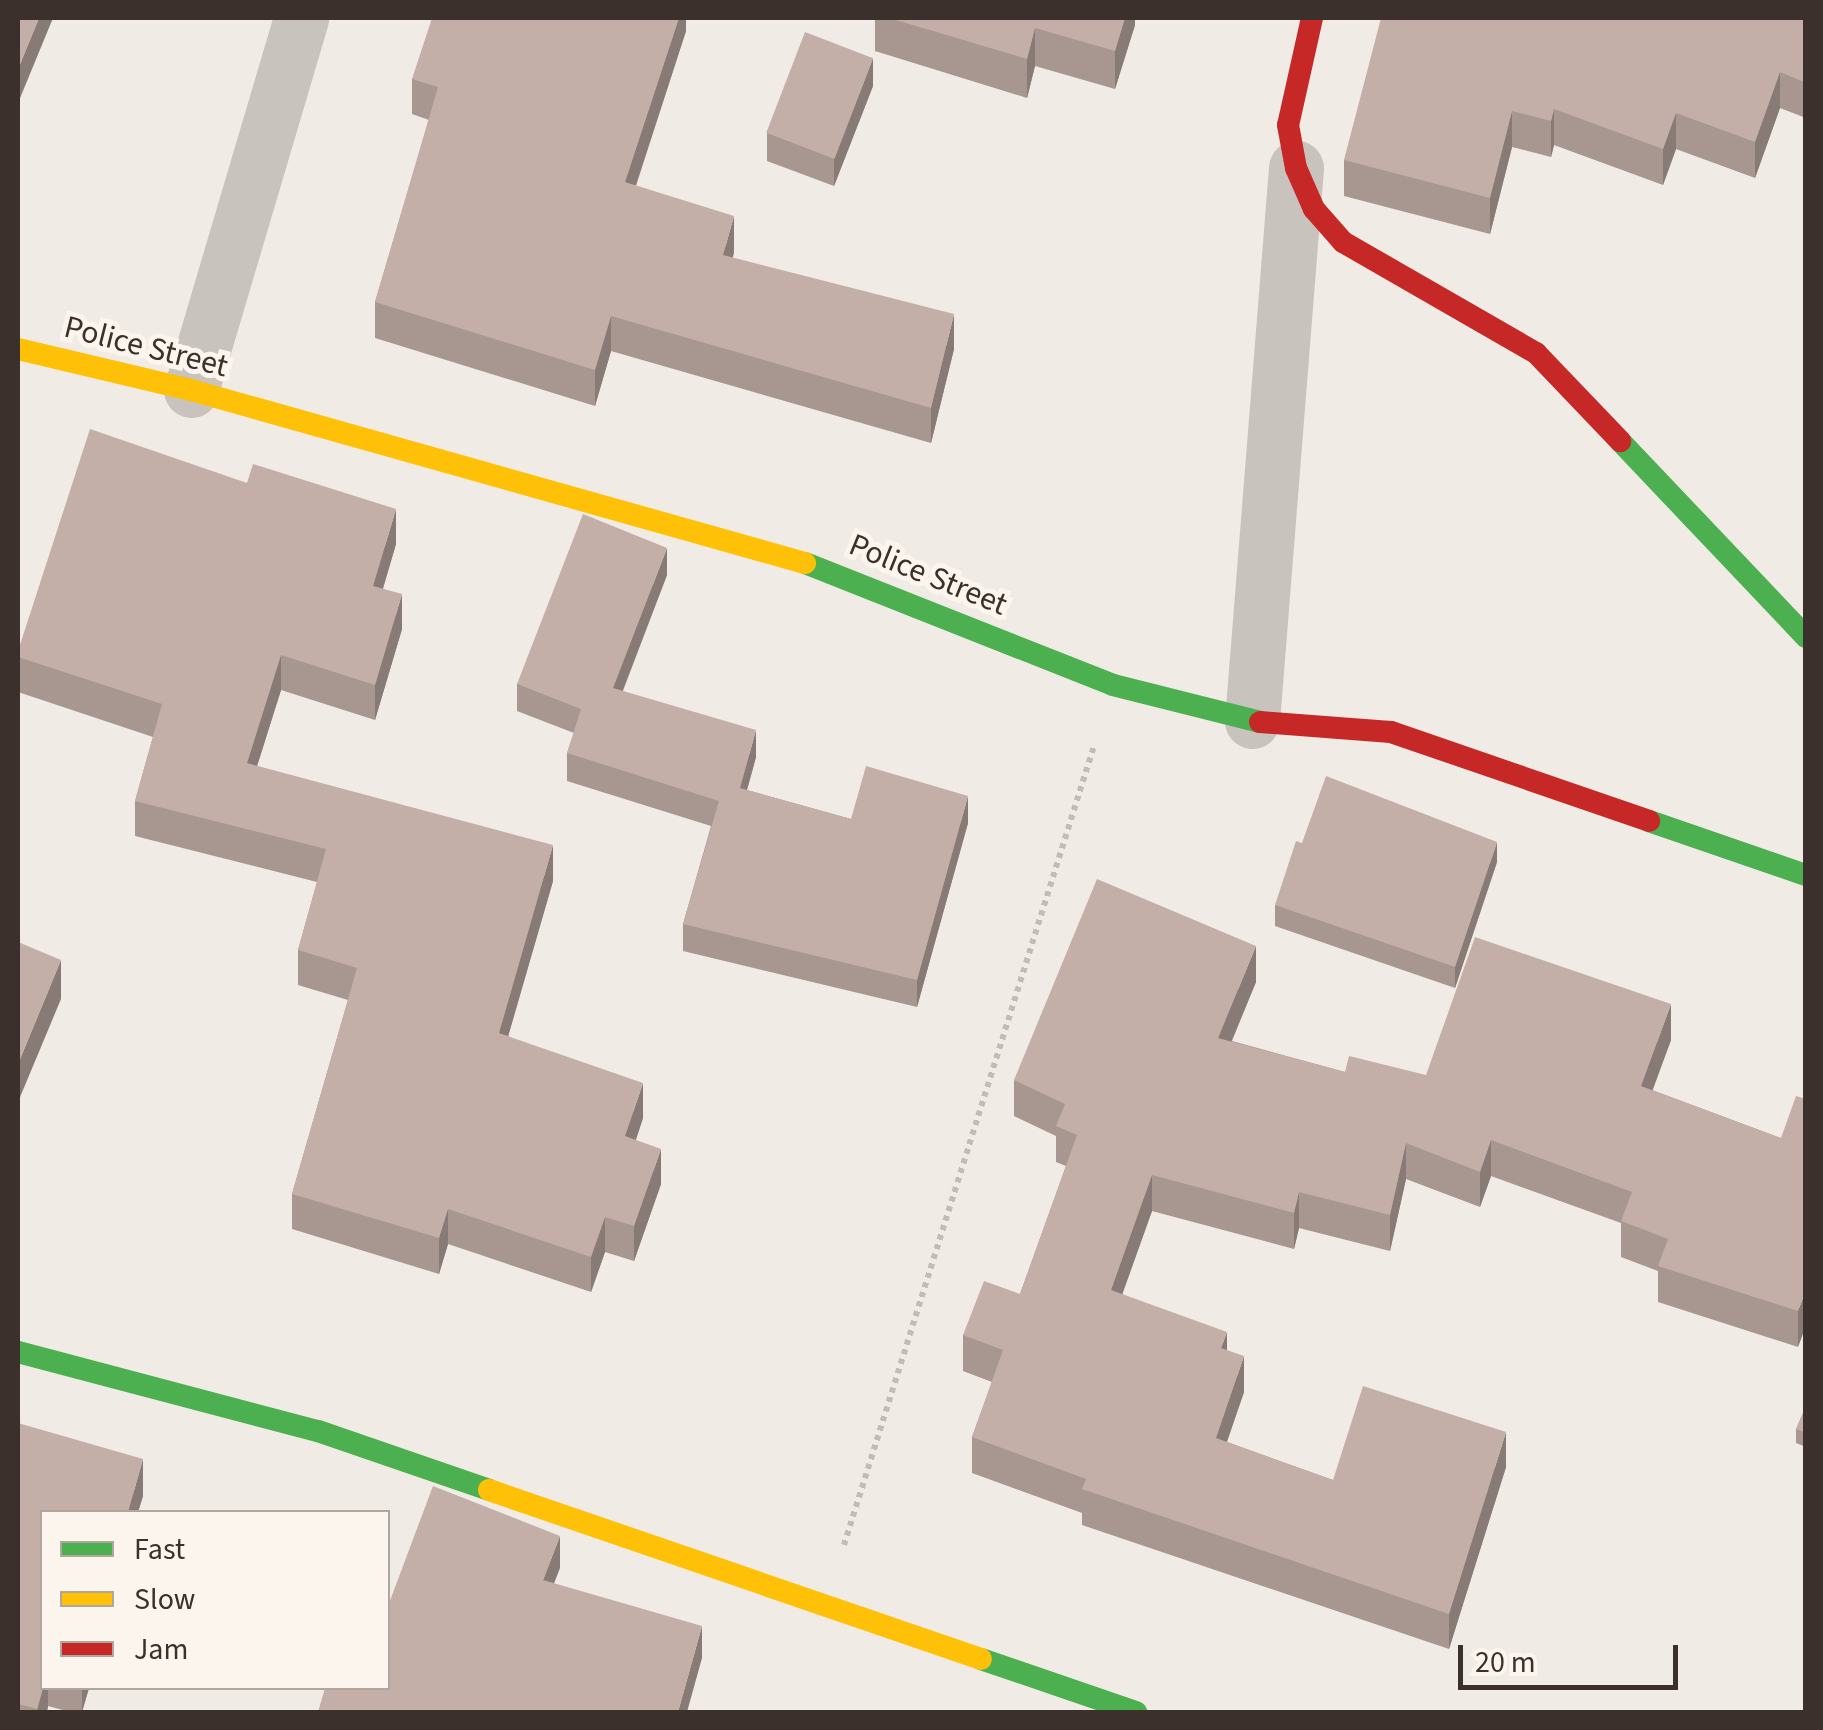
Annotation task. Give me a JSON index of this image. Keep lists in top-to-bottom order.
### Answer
{
  "streets": {
    "street": ["Police Street"]
  },
  "legend": ["Fast", "Slow", "Jam"],
  "scale_bar": "20 m"
}
